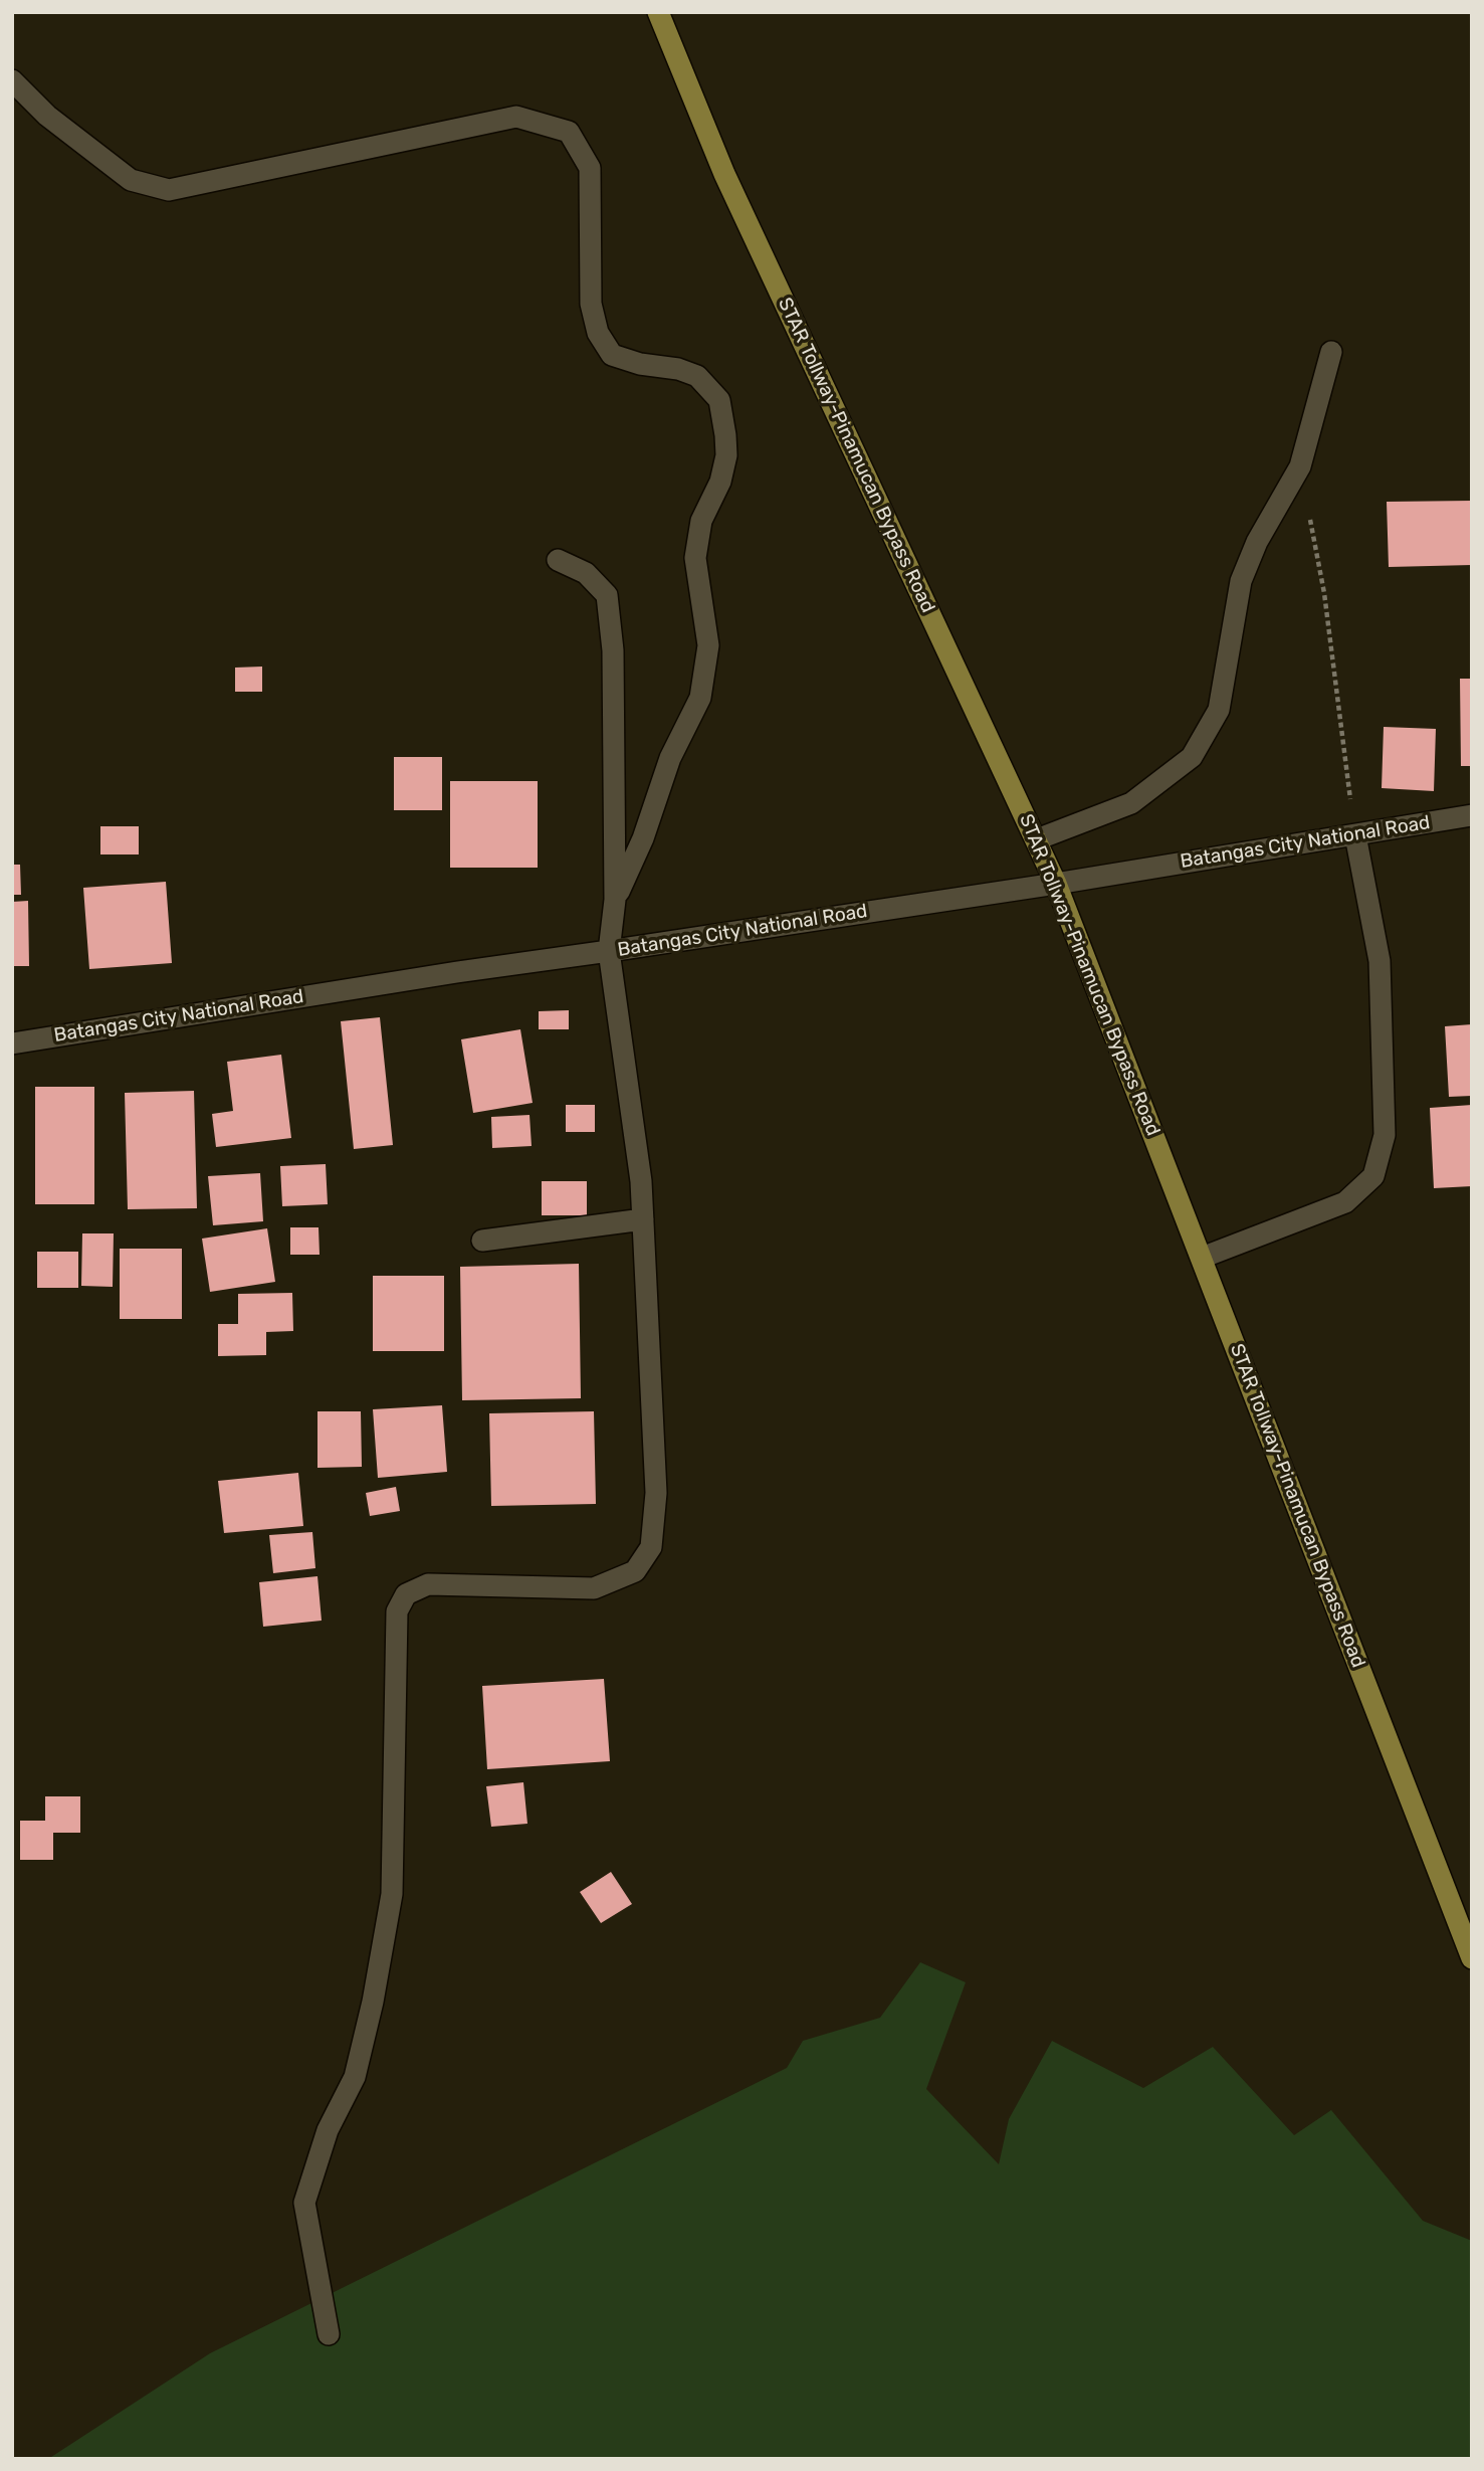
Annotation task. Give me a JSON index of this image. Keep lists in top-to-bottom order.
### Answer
{
  "streets": {
    "main road": ["STAR Tollway-Pinamucan Bypass Road"],
    "street": ["Batangas City National Road"]
  },
  "crossings": [
    ["STAR Tollway-Pinamucan Bypass Road", "Batangas City National Road"]
  ]
}
